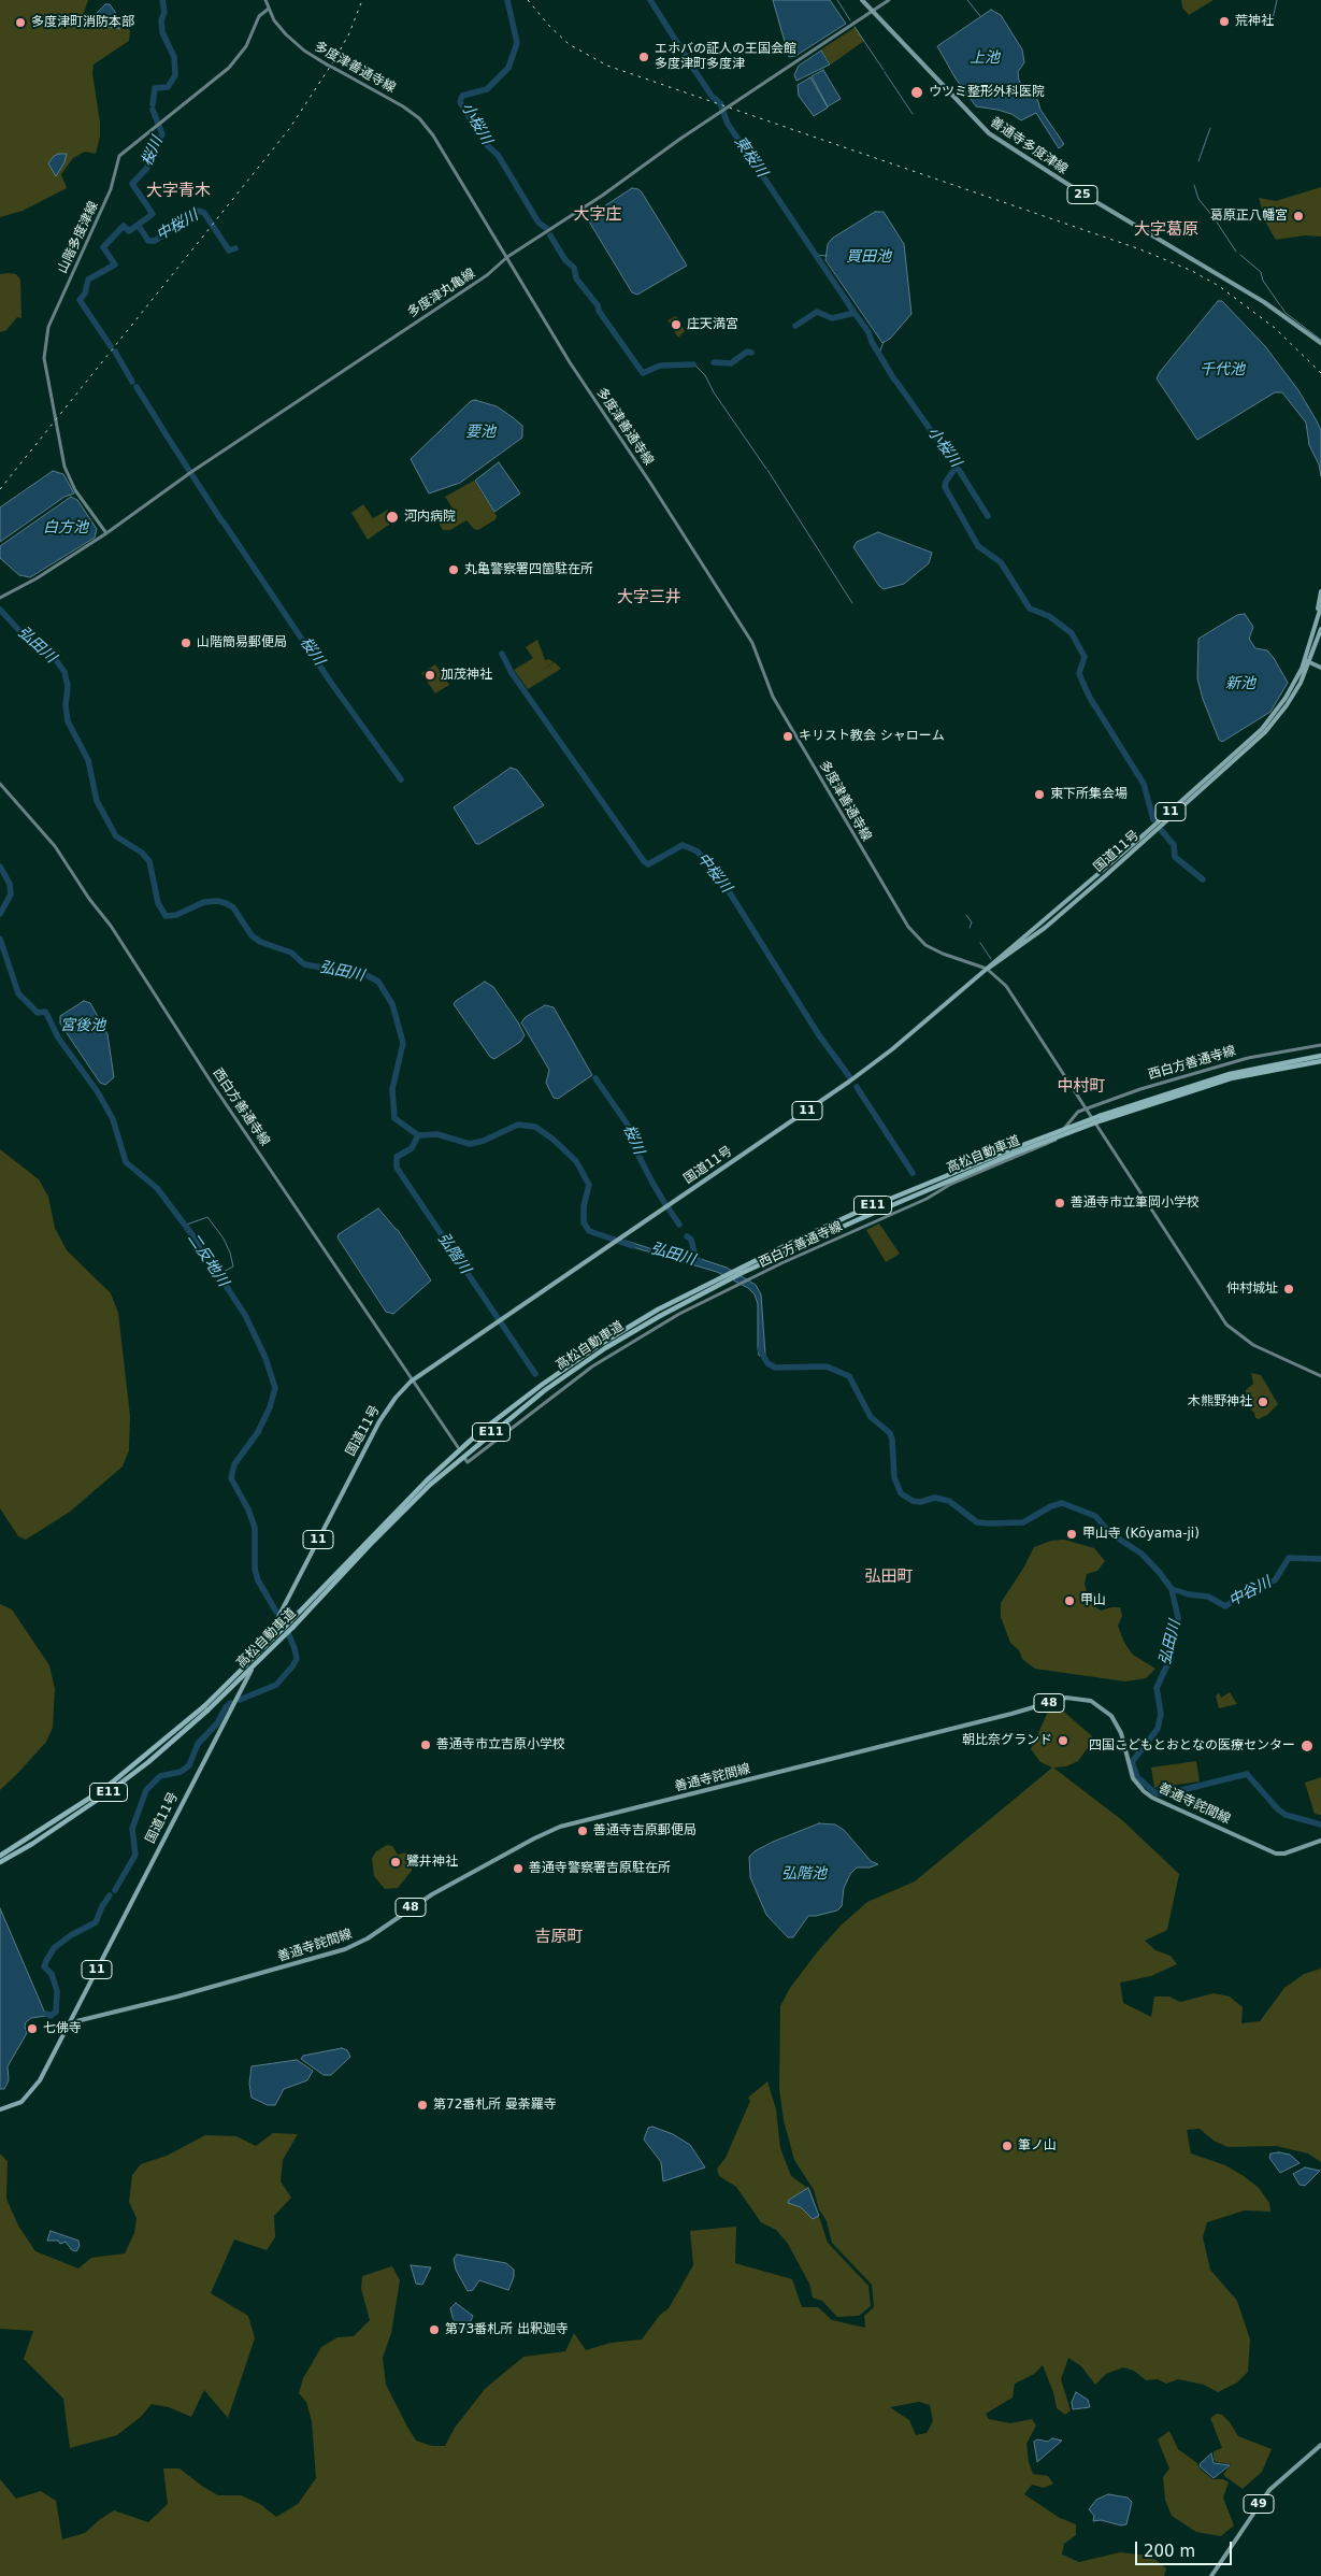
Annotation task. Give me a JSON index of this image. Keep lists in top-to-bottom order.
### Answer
{
  "streets": {
    "highway": [
      "11",
      "国道11号",
      "高松自動車道",
      "E11"
    ],
    "main road": [
      "多度津善通寺線",
      "善通寺多度津線",
      "25",
      "山階多度津線",
      "多度津丸亀線",
      "西白方善通寺線",
      "48",
      "善通寺詫間線",
      "49"
    ]
  },
  "crossings": [
    ["多度津善通寺線", "山階多度津線"],
    ["多度津善通寺線", "多度津丸亀線"],
    ["多度津善通寺線", "国道11号"],
    ["多度津善通寺線", "西白方善通寺線"],
    ["善通寺多度津線", "多度津丸亀線"],
    ["山階多度津線", "多度津丸亀線"],
    ["11", "国道11号"],
    ["国道11号", "西白方善通寺線"],
    ["国道11号", "善通寺詫間線"]
  ],
  "districts": [
    "大字青木",
    "大字庄",
    "大字葛原",
    "大字三井",
    "中村町",
    "弘田町",
    "吉原町"
  ],
  "water": [
    "上池",
    "小桜川",
    "桜川",
    "東桜川",
    "中桜川",
    "買田池",
    "千代池",
    "要池",
    "白方池",
    "弘田川",
    "新池",
    "宮後池",
    "弘階川",
    "二反地川",
    "中谷川",
    "弘階池"
  ],
  "places": [
    "荒神社",
    "多度津町消防本部",
    "エホバの証人の王国会館 多度津町多度津",
    "ウツミ整形外科医院",
    "葛原正八幡宮",
    "庄天満宮",
    "河内病院",
    "丸亀警察署四箇駐在所",
    "山階簡易郵便局",
    "加茂神社",
    "キリスト教会 シャローム",
    "東下所集会場",
    "善通寺市立筆岡小学校",
    "仲村城址",
    "木熊野神社",
    "甲山寺 (Kōyama-ji)",
    "甲山",
    "朝比奈グランド",
    "善通寺市立吉原小学校",
    "四国こどもとおとなの医療センター",
    "善通寺吉原郵便局",
    "鷺井神社",
    "善通寺警察署吉原駐在所",
    "七佛寺",
    "第72番札所 曼荼羅寺",
    "筆ノ山",
    "第73番札所 出釈迦寺"
  ],
  "scale_bar": "200 m"
}
